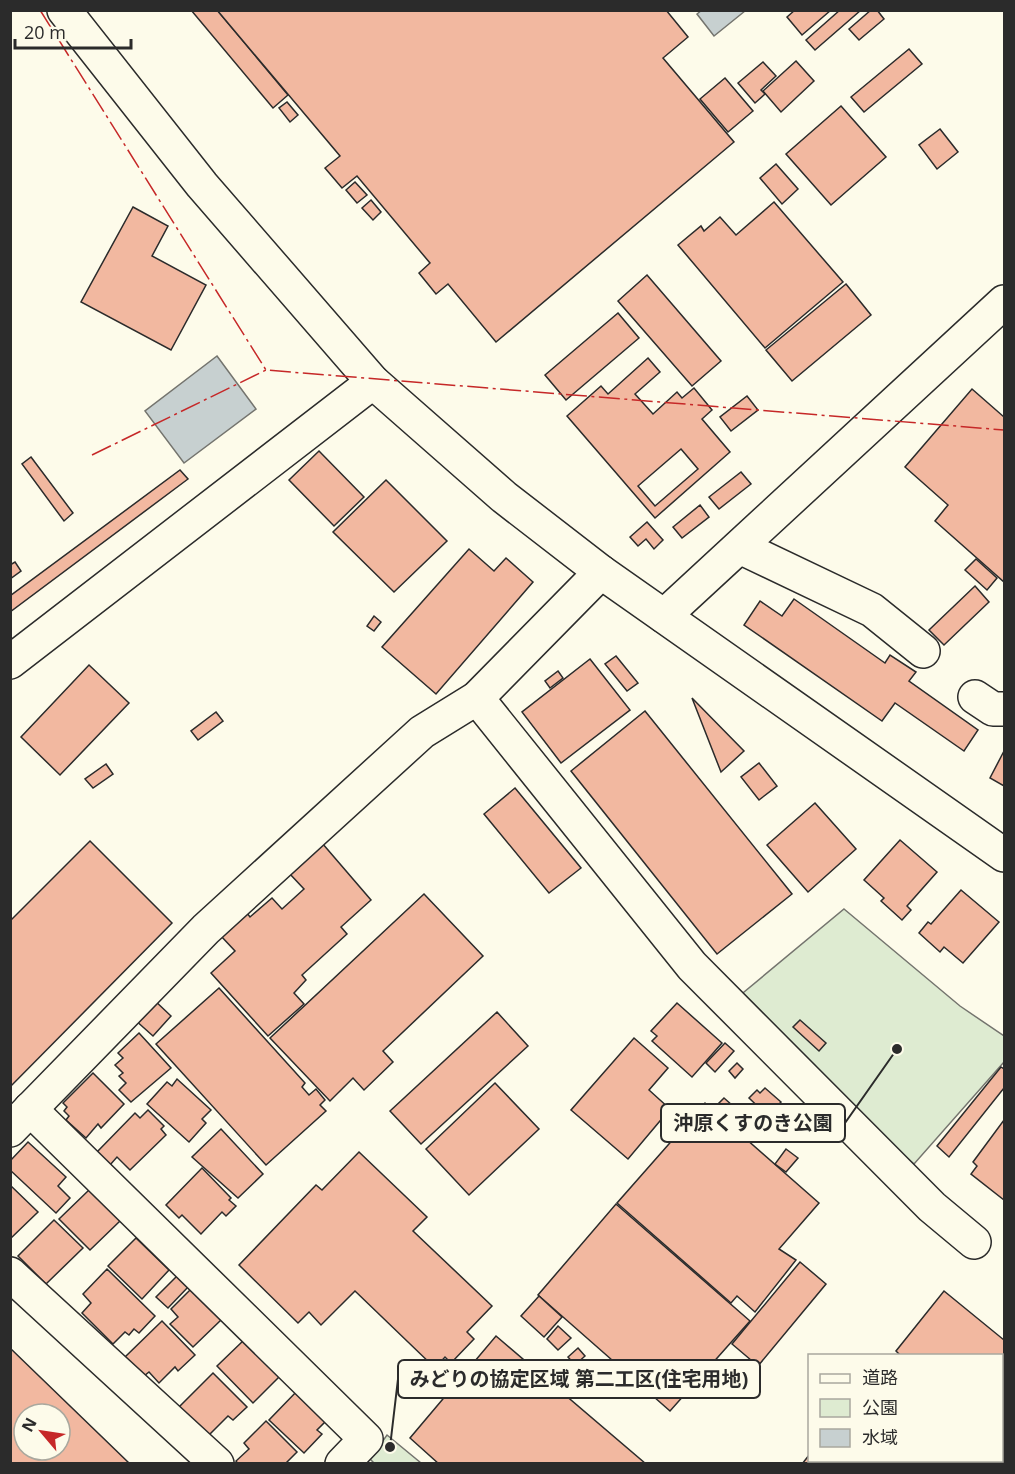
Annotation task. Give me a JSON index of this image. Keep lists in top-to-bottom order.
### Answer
{
  "places": ["沖原くすのき公園", "みどりの協定区域 第二工区(住宅用地)"],
  "legend": ["道路", "公園", "水域"],
  "scale_bar": "20 m",
  "north": "top left"
}
